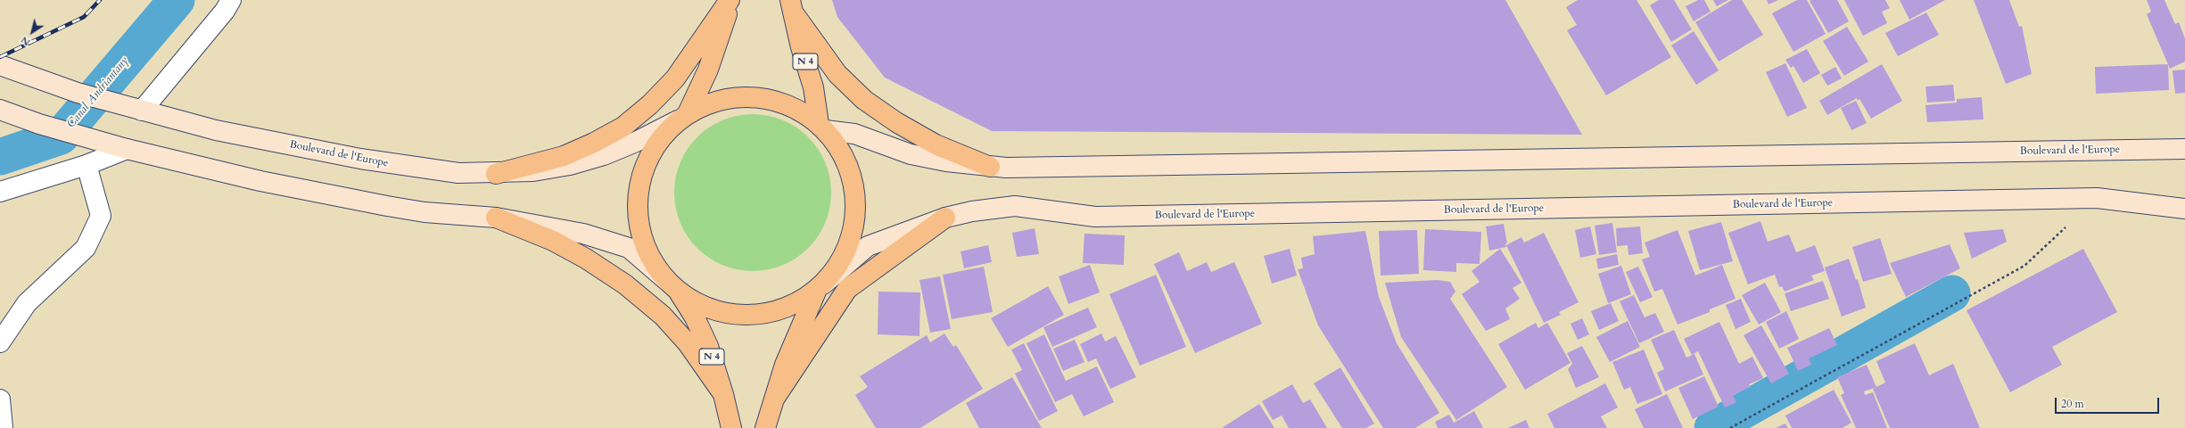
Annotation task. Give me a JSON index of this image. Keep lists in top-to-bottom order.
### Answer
{
  "streets": {
    "main road": ["N 4", "Boulevard de l'Europe"]
  },
  "crossings": [
    ["N 4", "Boulevard de l'Europe"]
  ],
  "water": ["Canal Andriantany"],
  "scale_bar": "20 m",
  "north": "bottom left"
}
